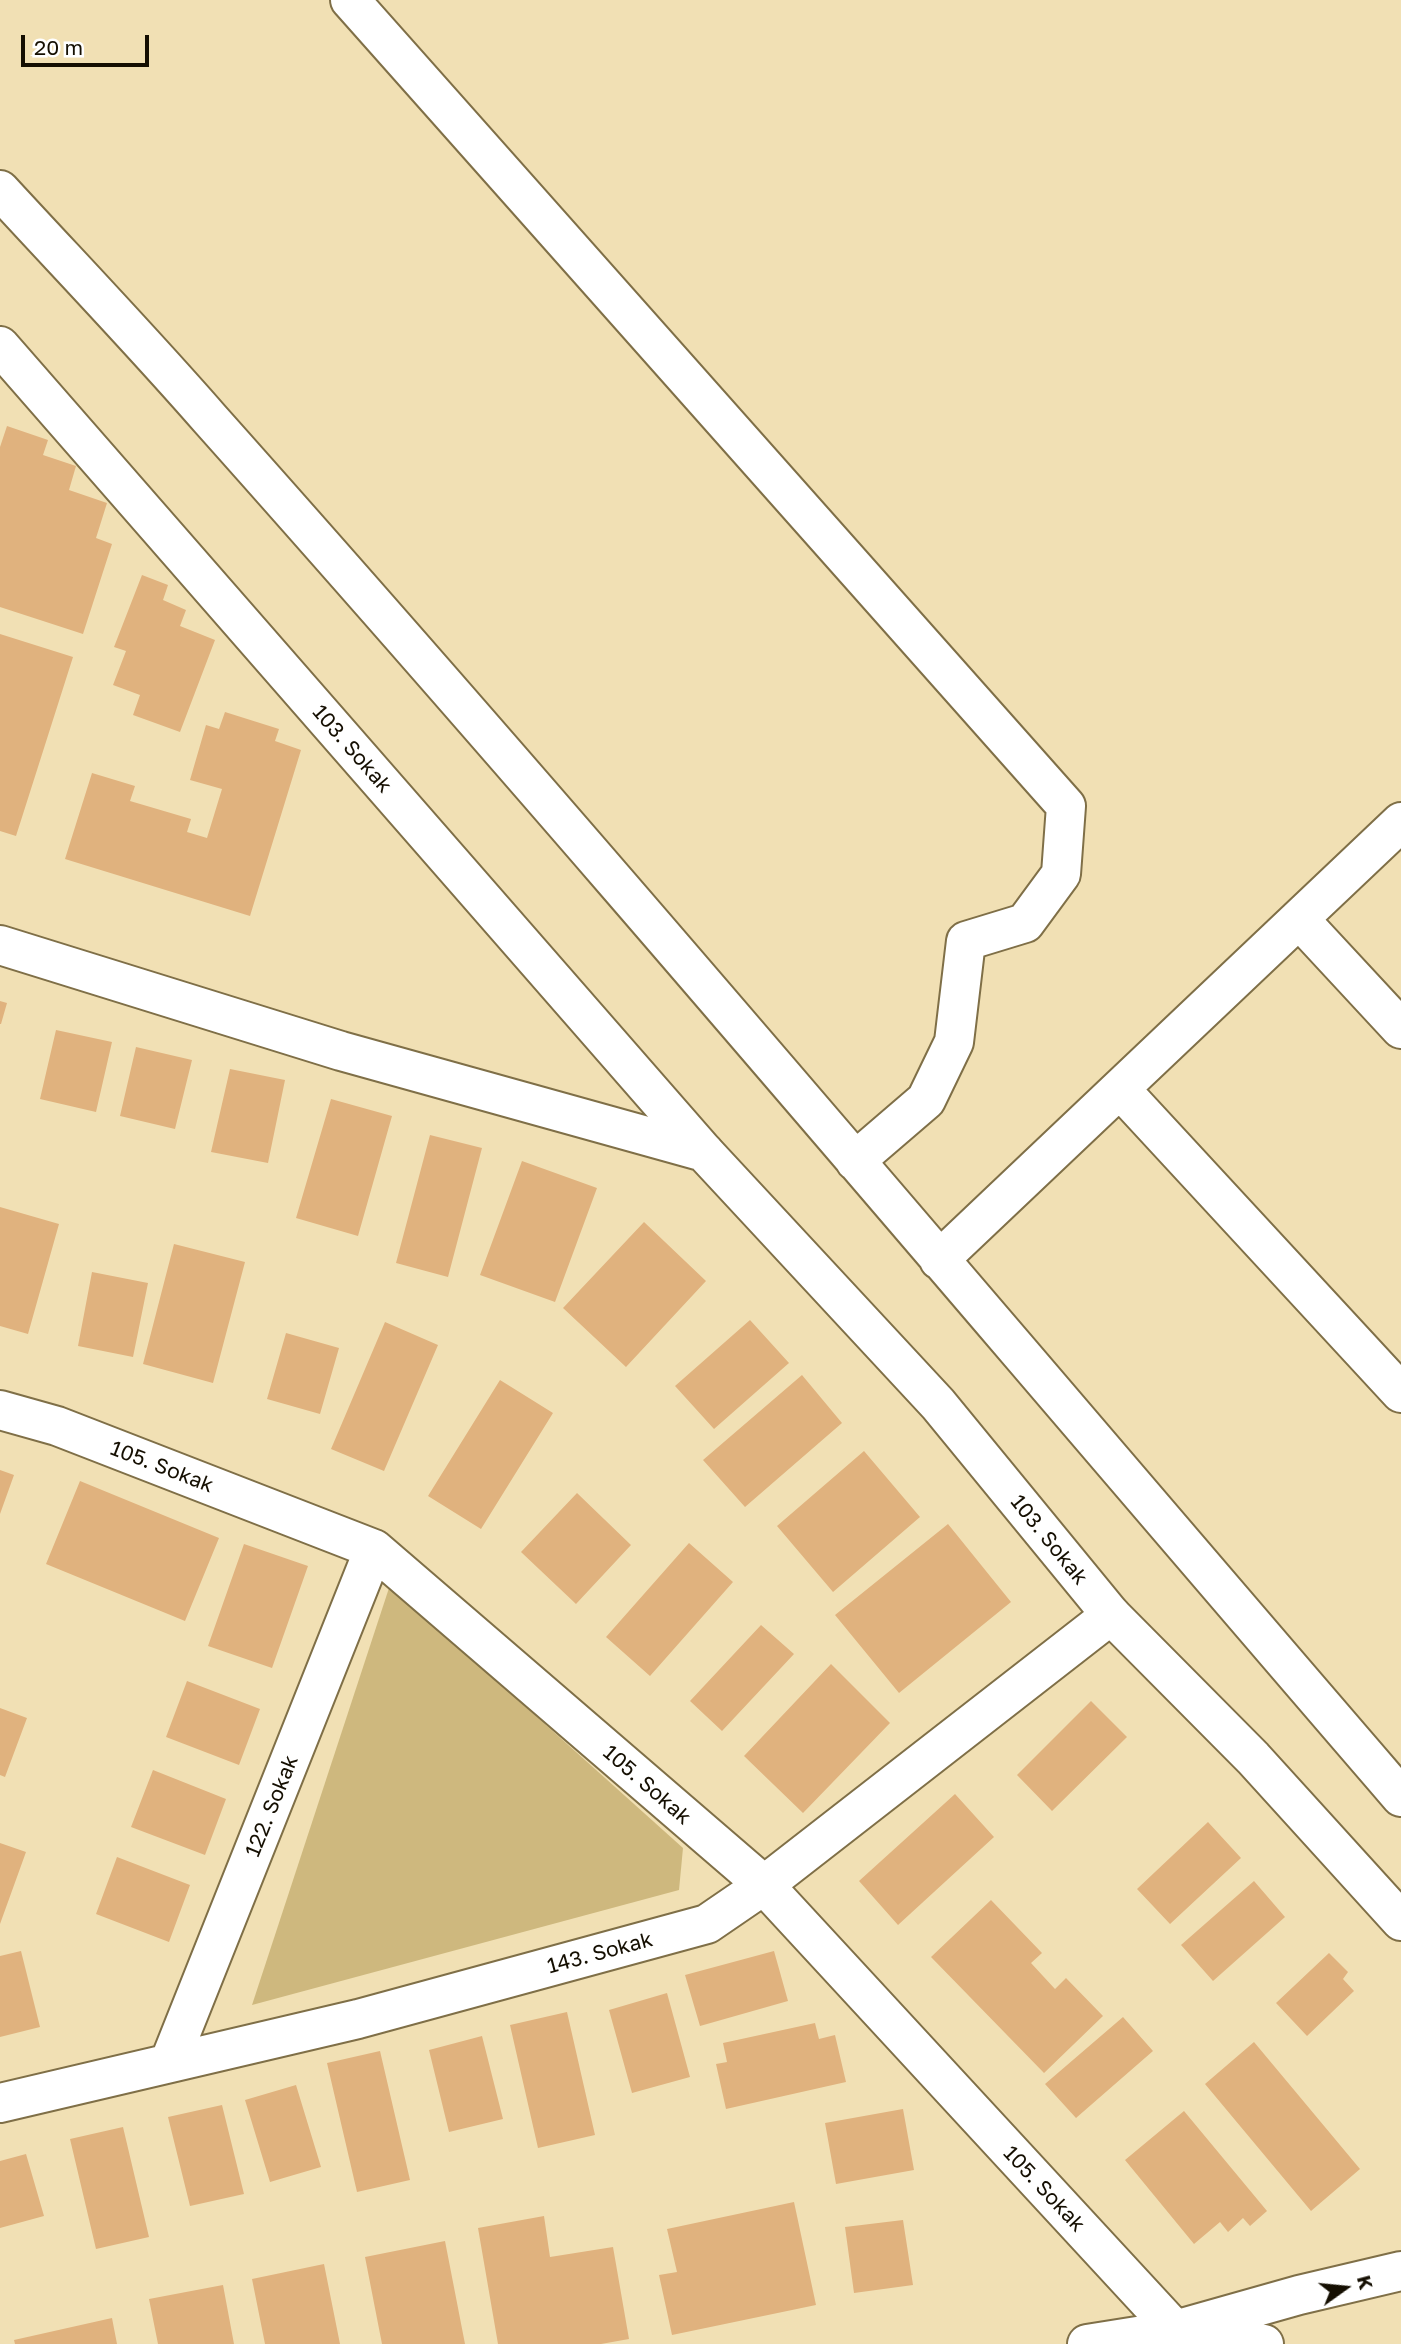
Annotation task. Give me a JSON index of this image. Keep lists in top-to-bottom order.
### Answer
{
  "streets": {
    "street": [
      "103. Sokak",
      "105. Sokak",
      "122. Sokak",
      "143. Sokak"
    ]
  },
  "crossings": [
    ["103. Sokak", "143. Sokak"],
    ["105. Sokak", "122. Sokak"],
    ["105. Sokak", "143. Sokak"],
    ["122. Sokak", "143. Sokak"]
  ],
  "scale_bar": "20 m",
  "north": "right"
}
